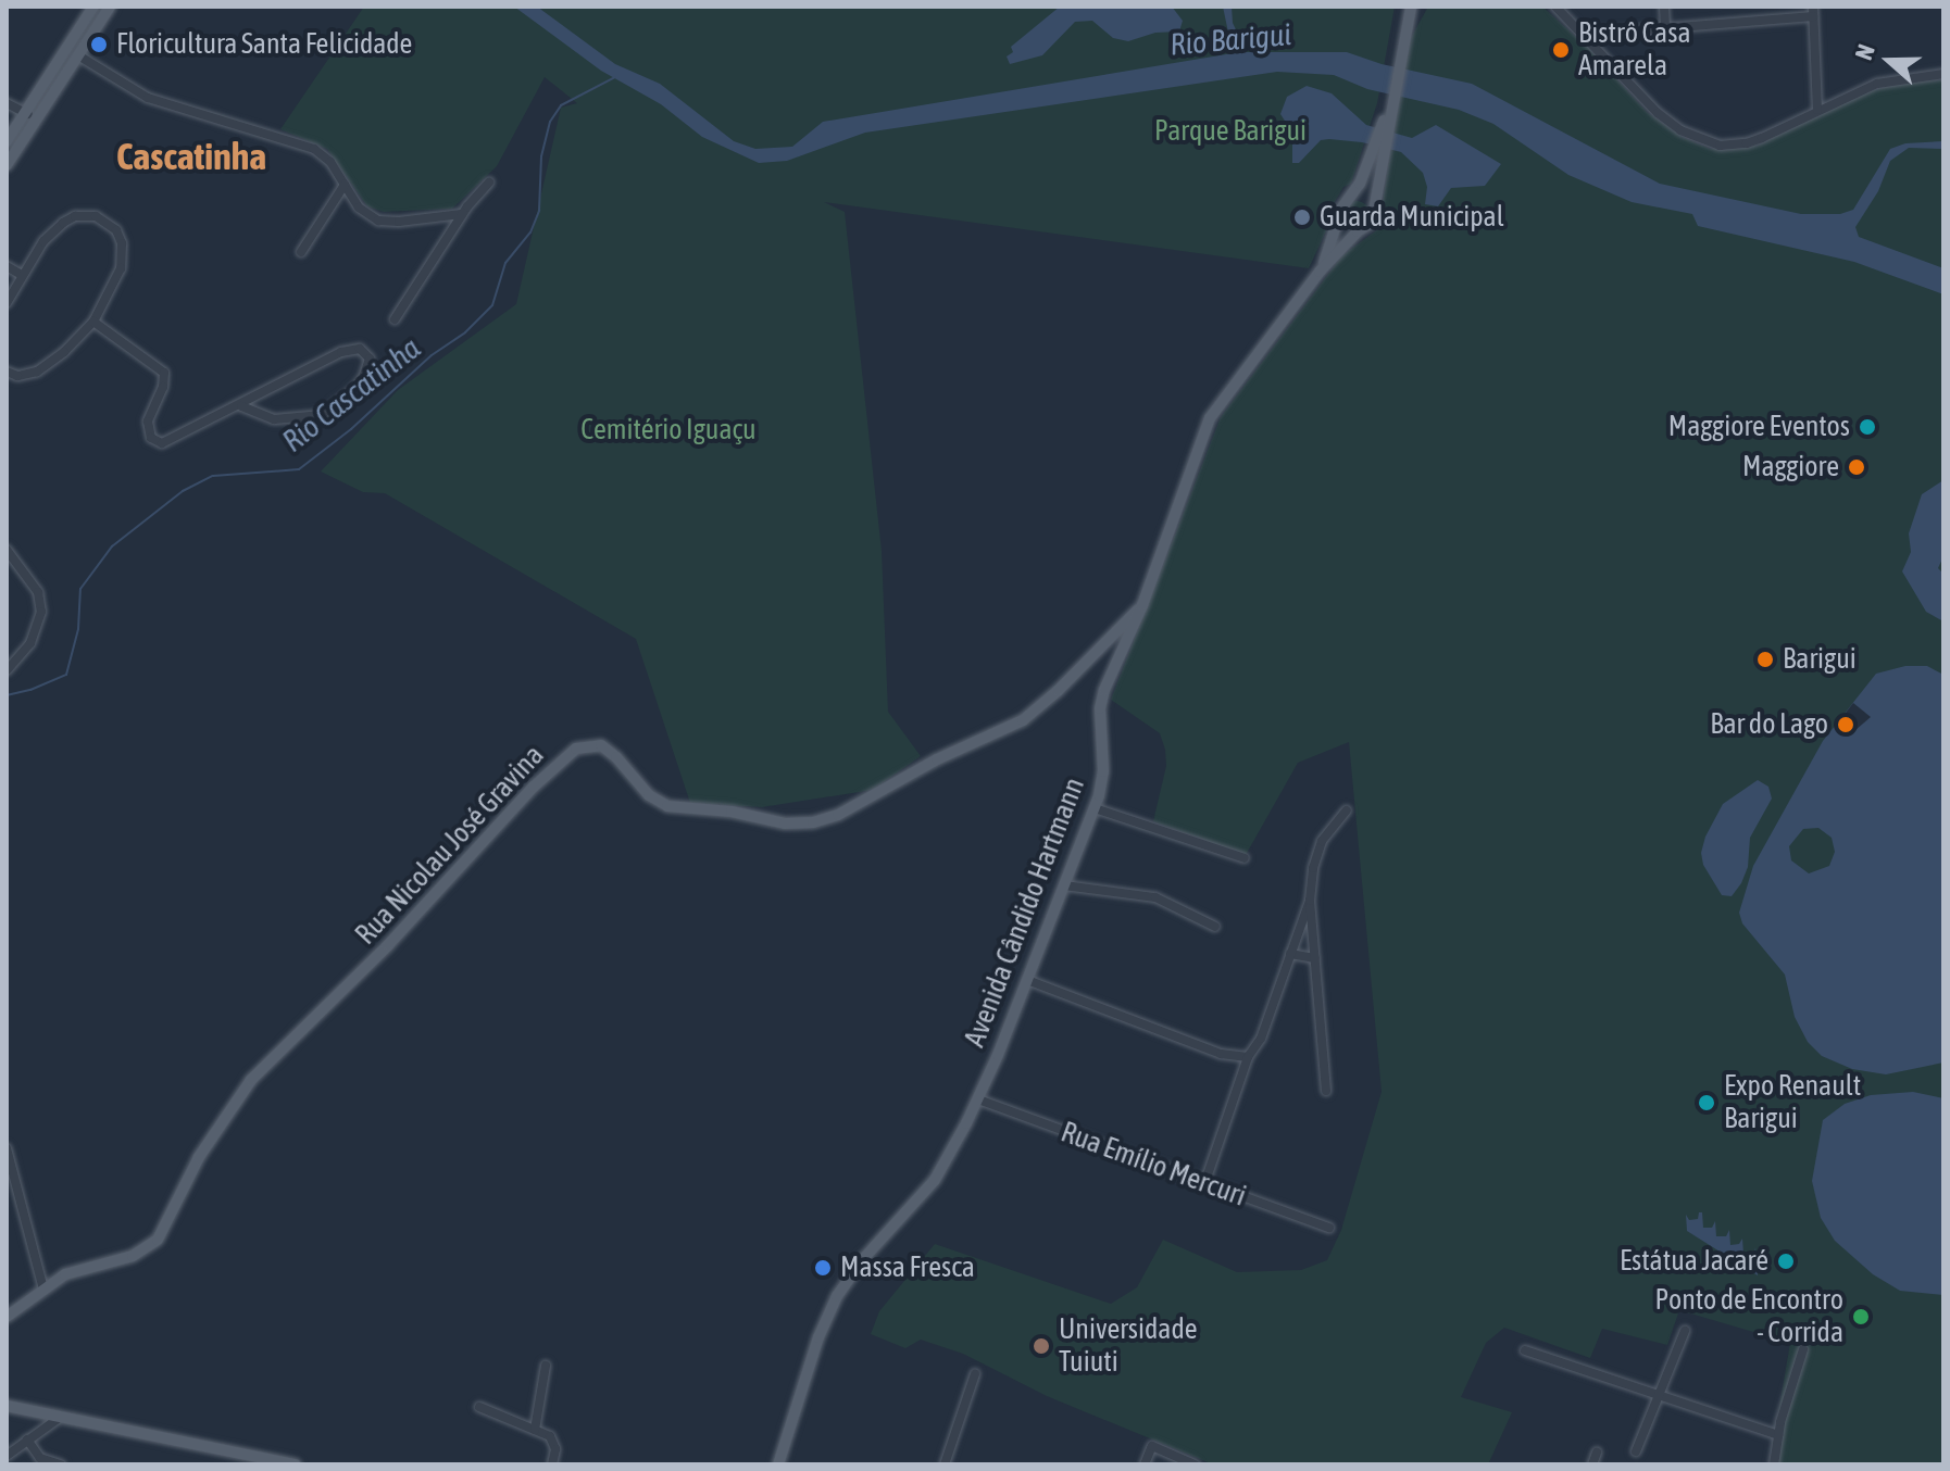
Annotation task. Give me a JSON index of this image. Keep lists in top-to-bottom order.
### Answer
{
  "streets": {
    "main road": ["Rua Nicolau José Gravina", "Avenida Cândido Hartmann"],
    "street": ["Rua Emílio Mercuri"]
  },
  "crossings": [
    ["Rua Nicolau José Gravina", "Avenida Cândido Hartmann"],
    ["Avenida Cândido Hartmann", "Rua Emílio Mercuri"]
  ],
  "districts": ["Cascatinha"],
  "water": ["Rio Barigui", "Rio Cascatinha"],
  "parks": ["Parque Barigui", "Cemitério Iguaçu"],
  "places": [
    "Floricultura Santa Felicidade",
    "Bistrô Casa Amarela",
    "Guarda Municipal",
    "Maggiore Eventos",
    "Maggiore",
    "Barigui",
    "Bar do Lago",
    "Expo Renault Barigui",
    "Estátua Jacaré",
    "Massa Fresca",
    "Ponto de Encontro - Corrida",
    "Universidade Tuiuti"
  ],
  "north": "left"
}
